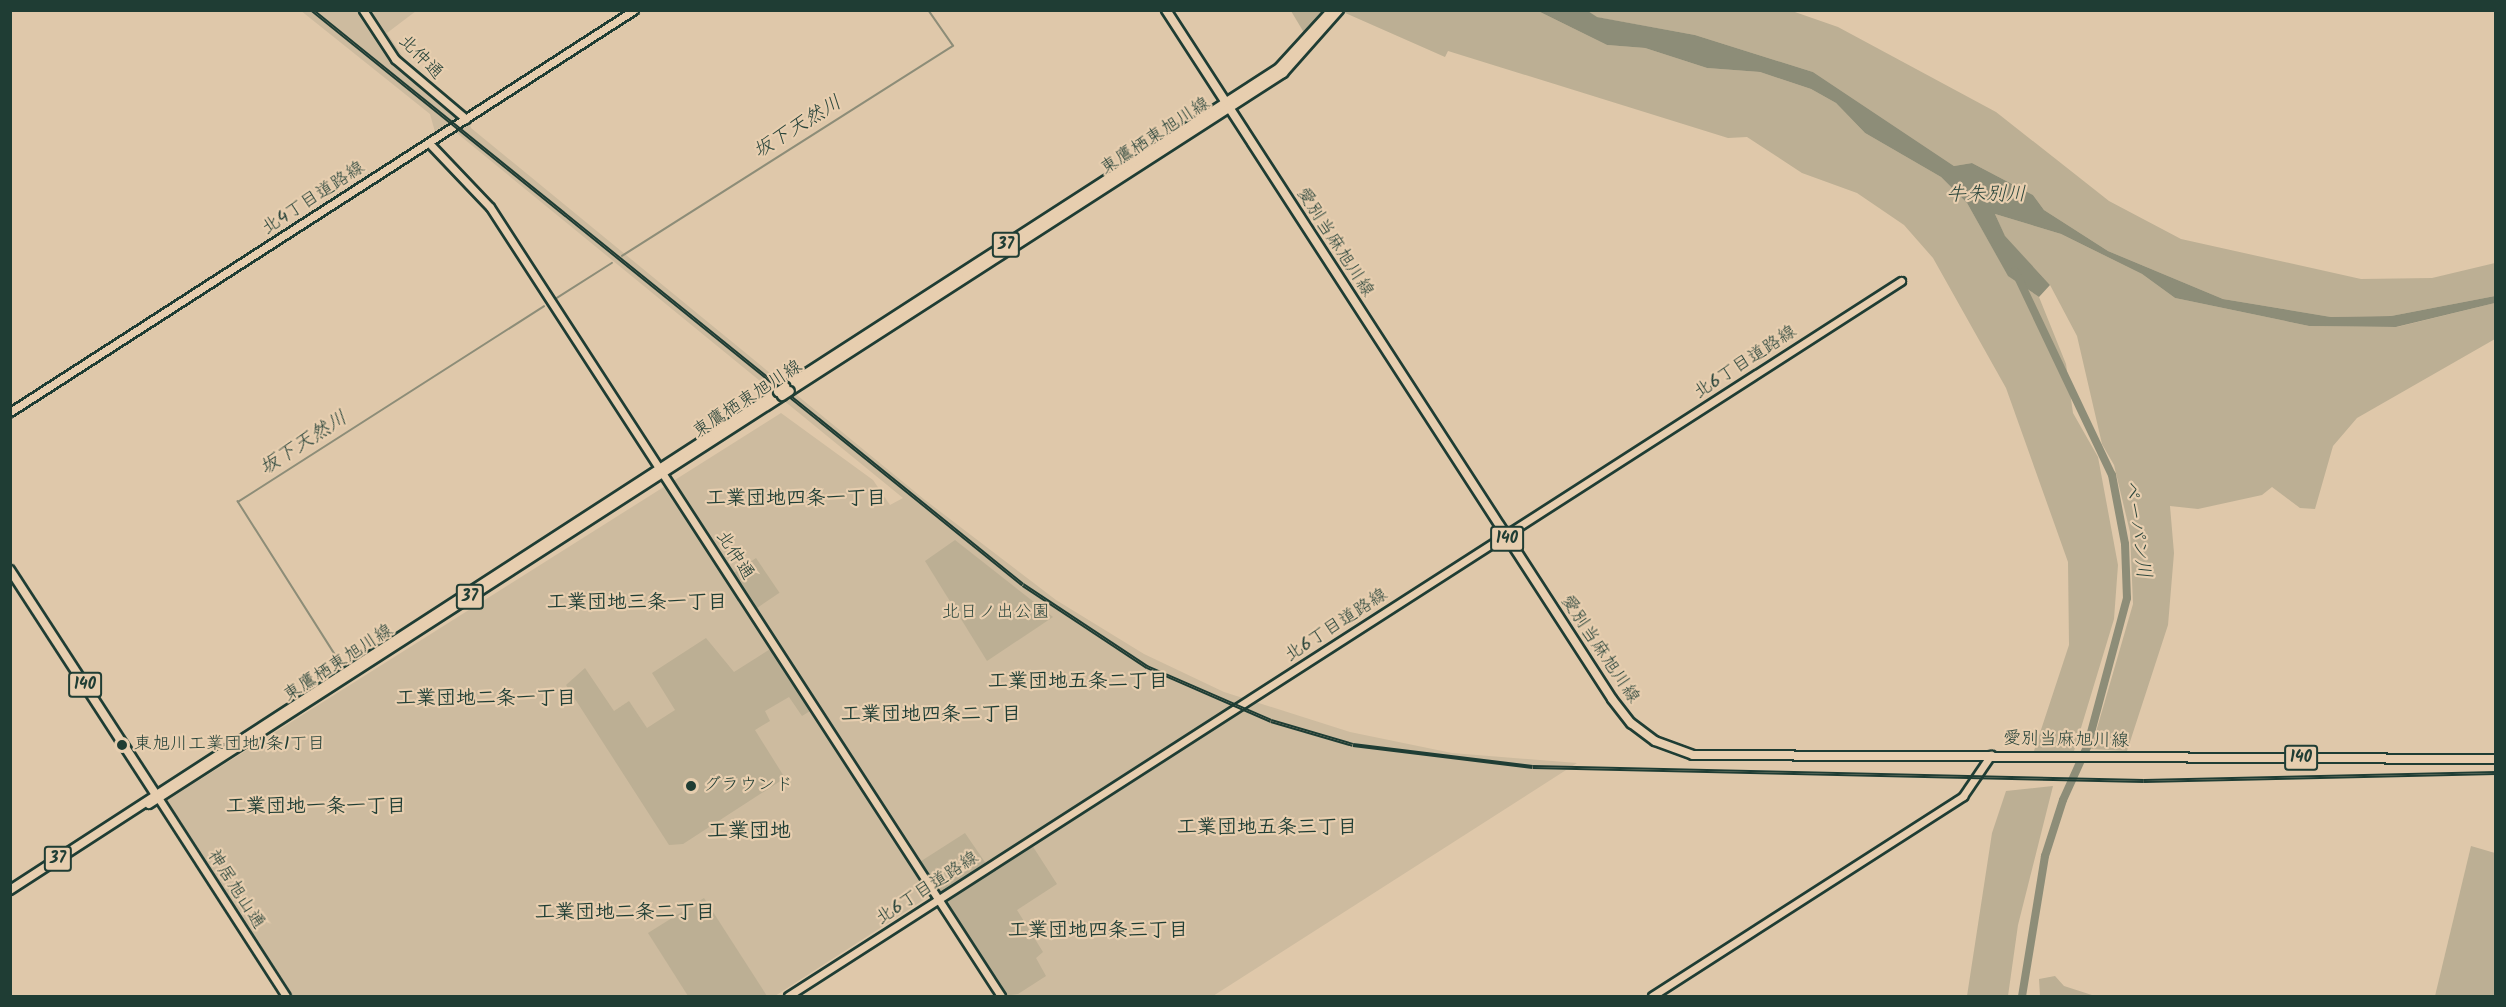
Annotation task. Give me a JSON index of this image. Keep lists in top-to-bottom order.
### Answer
{
  "streets": {
    "main road": [
      "東鷹栖東旭川線",
      "愛別当麻旭川線",
      "37",
      "140"
    ],
    "street": [
      "北仲通",
      "北4丁目道路線",
      "北6丁目道路線",
      "神居旭山通"
    ]
  },
  "crossings": [
    ["北仲通", "東鷹栖東旭川線"],
    ["北仲通", "北4丁目道路線"],
    ["北仲通", "北6丁目道路線"],
    ["東鷹栖東旭川線", "愛別当麻旭川線"],
    ["東鷹栖東旭川線", "37"],
    ["東鷹栖東旭川線", "140"],
    ["東鷹栖東旭川線", "神居旭山通"],
    ["愛別当麻旭川線", "北6丁目道路線"],
    ["37", "140"],
    ["37", "神居旭山通"],
    ["140", "神居旭山通"]
  ],
  "districts": [
    "工業団地四条一丁目",
    "工業団地三条一丁目",
    "工業団地五条二丁目",
    "工業団地二条一丁目",
    "工業団地四条二丁目",
    "工業団地一条一丁目",
    "工業団地五条三丁目",
    "工業団地",
    "工業団地二条二丁目",
    "工業団地四条三丁目"
  ],
  "water": ["坂下天然川", "牛朱別川", "ペーパン川"],
  "parks": ["北日ノ出公園"],
  "places": ["東旭川工業団地1条1丁目", "グラウンド"]
}
